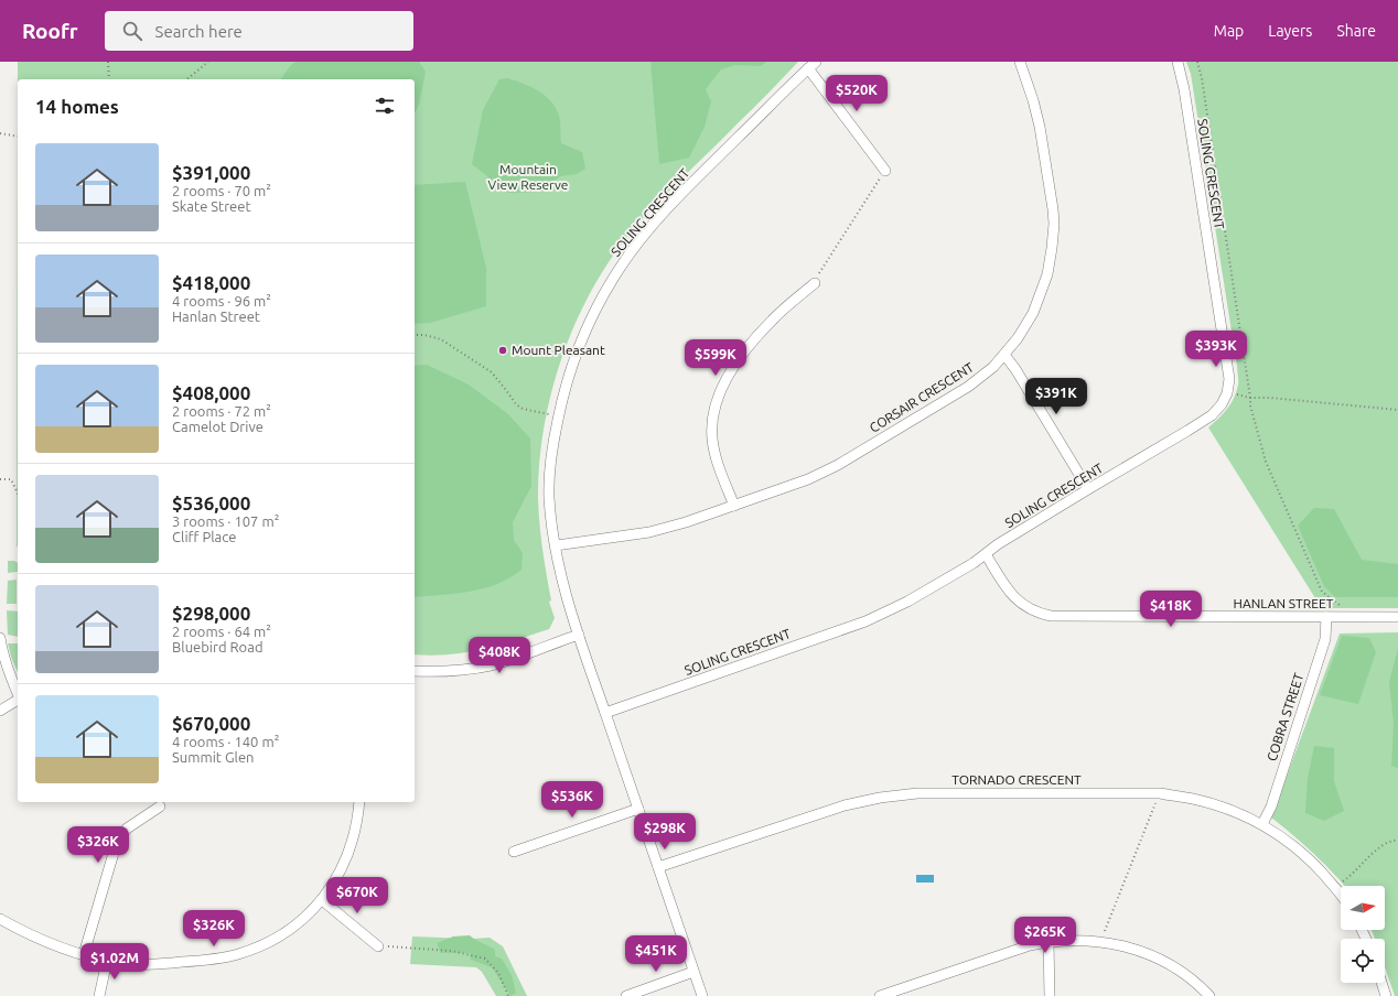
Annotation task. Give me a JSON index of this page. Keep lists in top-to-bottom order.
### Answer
{
  "streets": {
    "street": [
      "SOLING CRESCENT",
      "CORSAIR CRESCENT",
      "HANLAN STREET",
      "COBRA STREET",
      "TORNADO CRESCENT"
    ]
  },
  "crossings": [
    ["SOLING CRESCENT", "CORSAIR CRESCENT"],
    ["SOLING CRESCENT", "HANLAN STREET"],
    ["HANLAN STREET", "COBRA STREET"],
    ["COBRA STREET", "TORNADO CRESCENT"]
  ],
  "parks": ["Mountain View Reserve"],
  "places": ["Mount Pleasant"],
  "north": "right",
  "page": {
    "header": "Roofr",
    "search": "Search here",
    "nav": ["Map", "Layers", "Share"],
    "price": [
      "$520K",
      "$393K",
      "$599K",
      "$391K",
      "$418K",
      "$408K",
      "$536K",
      "$298K",
      "$326K",
      "$670K",
      "$326K",
      "$265K",
      "$451K",
      "$1.02M"
    ],
    "heading": "14 homes",
    "list": [
      {
        "name": "$391,000",
        "note": "2 rooms · 70 m² · Skate Street"
      },
      {
        "name": "$418,000",
        "note": "4 rooms · 96 m² · Hanlan Street"
      },
      {
        "name": "$408,000",
        "note": "2 rooms · 72 m² · Camelot Drive"
      },
      {
        "name": "$536,000",
        "note": "3 rooms · 107 m² · Cliff Place"
      },
      {
        "name": "$298,000",
        "note": "2 rooms · 64 m² · Bluebird Road"
      },
      {
        "name": "$670,000",
        "note": "4 rooms · 140 m² · Summit Glen"
      }
    ]
  }
}
